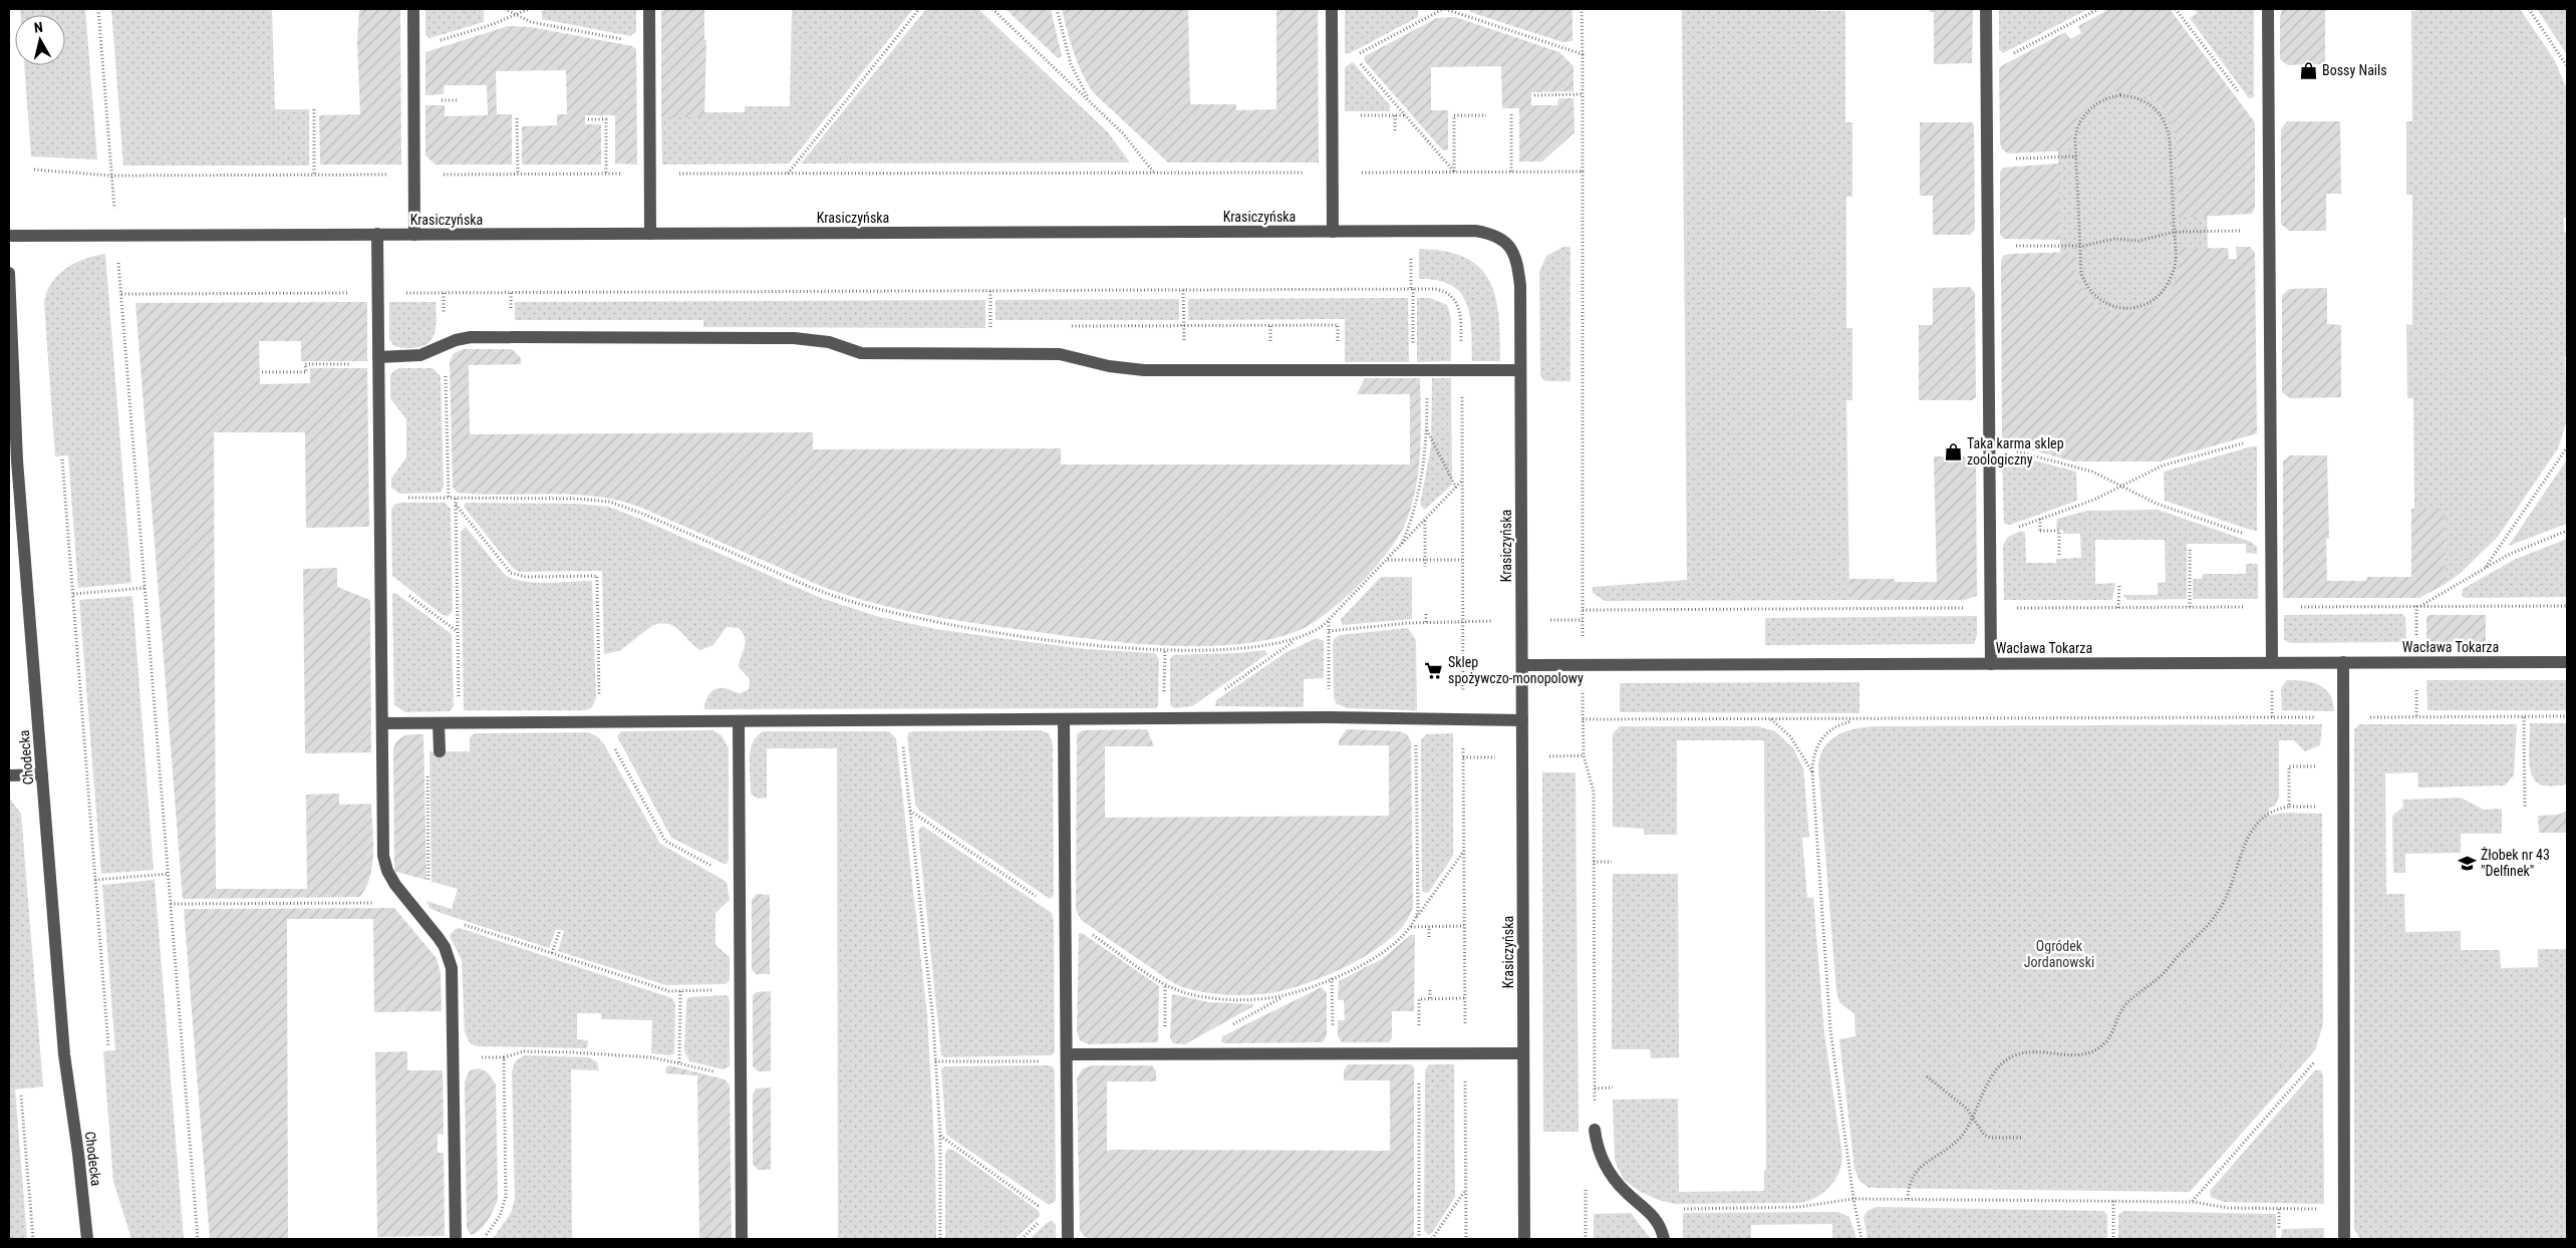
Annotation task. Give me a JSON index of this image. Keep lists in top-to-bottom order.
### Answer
{
  "streets": {
    "street": ["Krasiczyńska", "Wacława Tokarza", "Chodecka"]
  },
  "crossings": [
    ["Krasiczyńska", "Wacława Tokarza"]
  ],
  "parks": ["Ogródek Jordanowski"],
  "places": {
    "shop": ["Bossy Nails", "Taka karma sklep zoologiczny"],
    "supermarket": ["Sklep spożywczo-monopolowy"],
    "school or university": ["Żłobek nr 43 \"Delfinek\""]
  },
  "north": "top"
}
